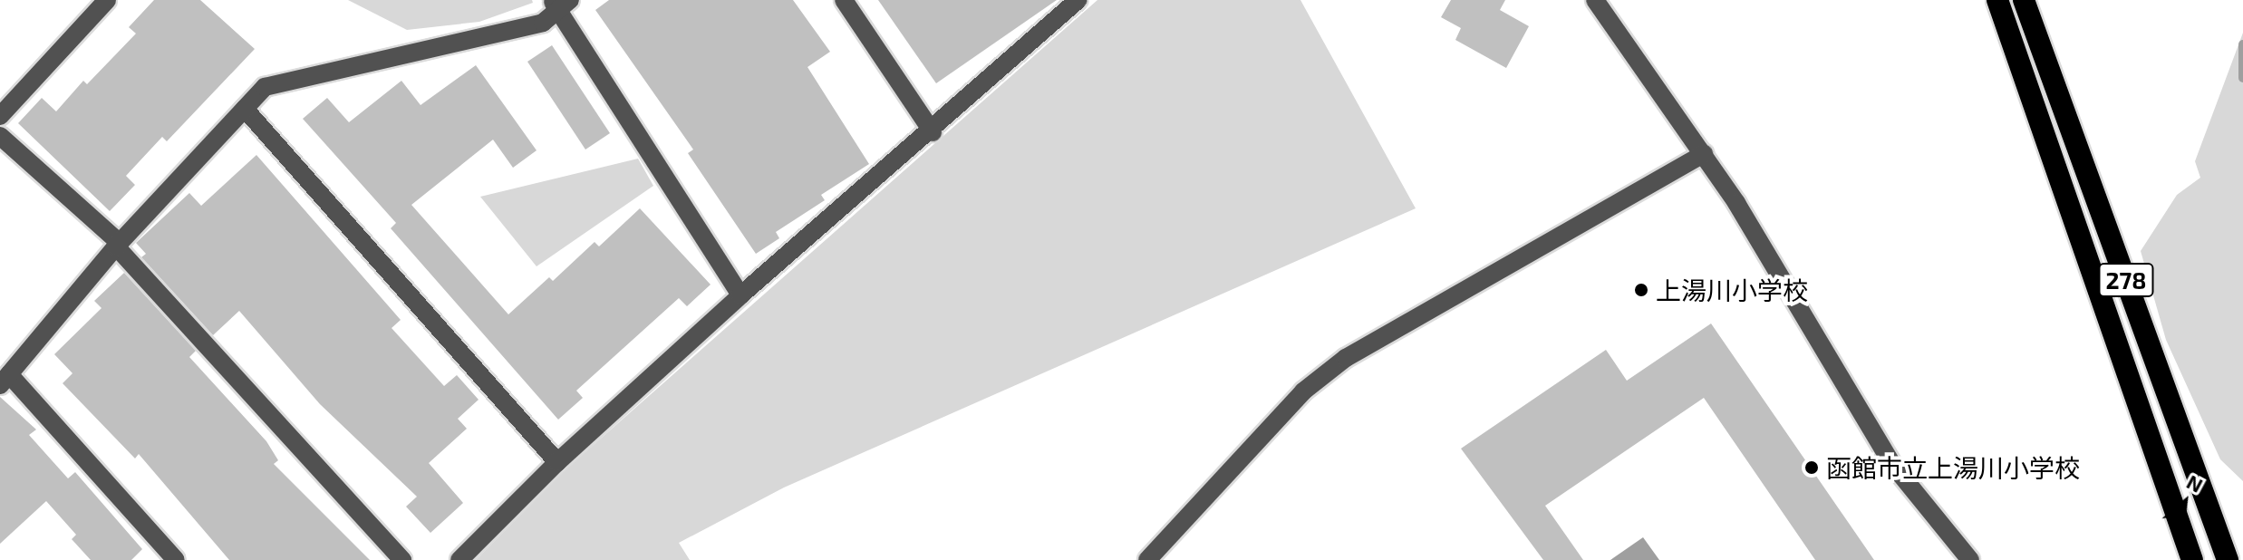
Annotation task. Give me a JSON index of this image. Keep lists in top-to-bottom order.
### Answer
{
  "streets": {
    "highway": ["278"]
  },
  "places": ["上湯川小学校", "函館市立上湯川小学校"],
  "north": "top right"
}
